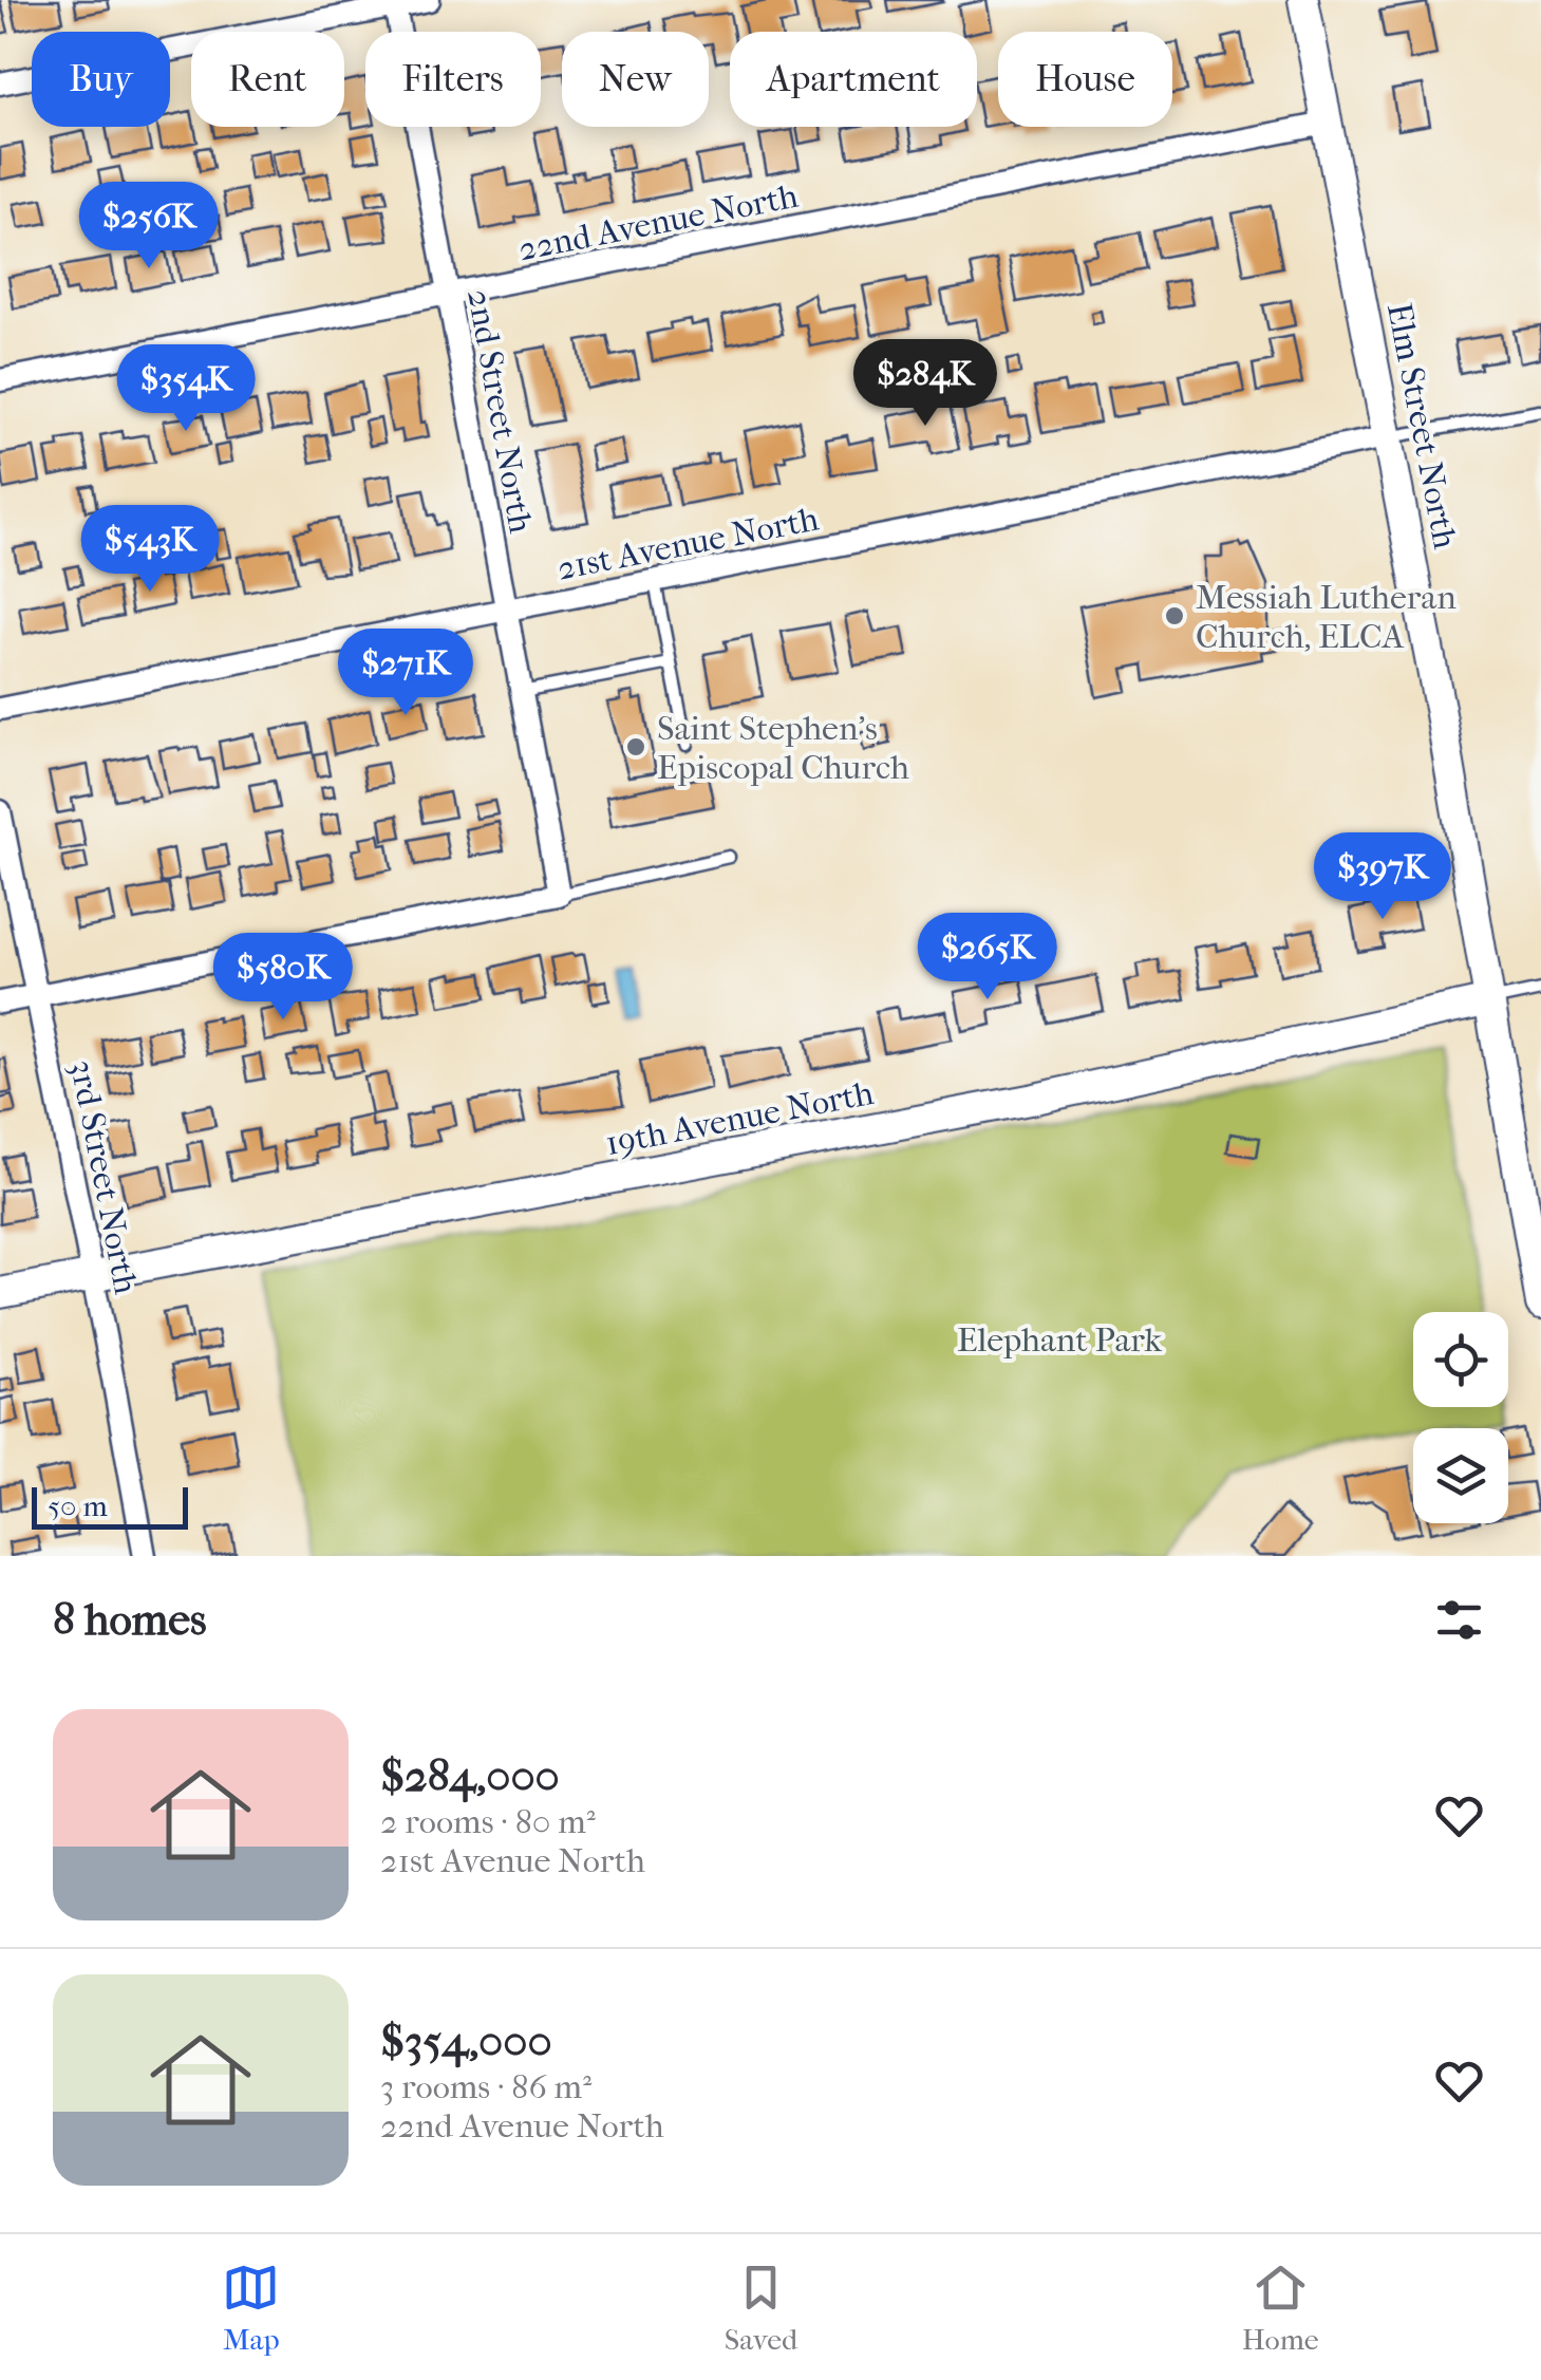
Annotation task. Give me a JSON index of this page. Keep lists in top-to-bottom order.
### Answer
{
  "streets": {
    "street": [
      "22nd Avenue North",
      "2nd Street North",
      "Elm Street North",
      "21st Avenue North",
      "19th Avenue North",
      "3rd Street North"
    ]
  },
  "crossings": [
    ["22nd Avenue North", "2nd Street North"],
    ["22nd Avenue North", "Elm Street North"],
    ["2nd Street North", "21st Avenue North"],
    ["Elm Street North", "21st Avenue North"],
    ["Elm Street North", "19th Avenue North"],
    ["19th Avenue North", "3rd Street North"]
  ],
  "parks": ["Elephant Park"],
  "places": ["Messiah Lutheran Church, ELCA", "Saint Stephen's Episcopal Church"],
  "scale_bar": "50 m",
  "page": {
    "chip": [
      "Buy",
      "Rent",
      "Filters",
      "New",
      "Apartment",
      "House"
    ],
    "price": [
      "$256K",
      "$284K",
      "$354K",
      "$543K",
      "$271K",
      "$397K",
      "$265K",
      "$580K"
    ],
    "scale": "50 m",
    "heading": "8 homes",
    "list": [
      {
        "name": "$284,000",
        "note": "2 rooms · 80 m² · 21st Avenue North"
      },
      {
        "name": "$354,000",
        "note": "3 rooms · 86 m² · 22nd Avenue North"
      }
    ],
    "tabs": ["Map", "Saved", "Home"]
  }
}
